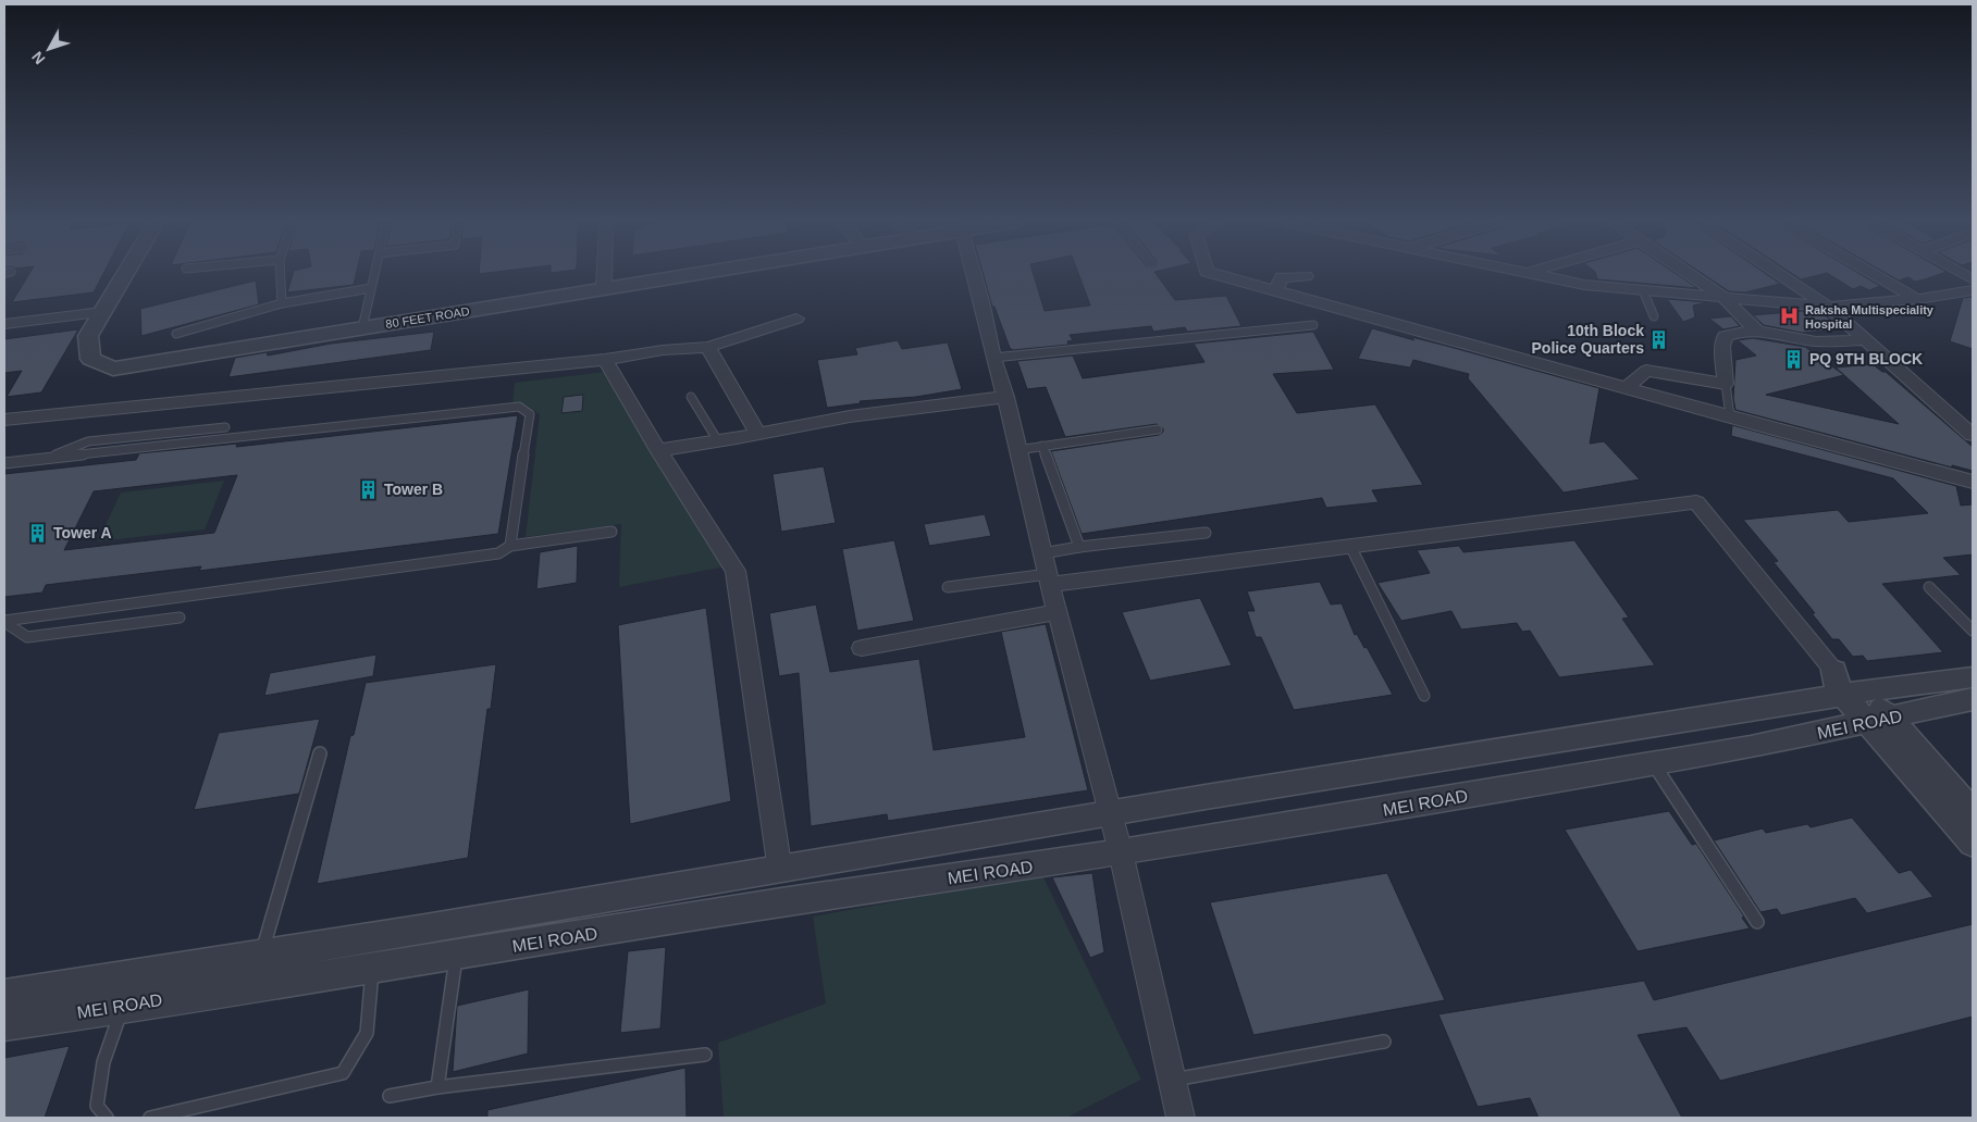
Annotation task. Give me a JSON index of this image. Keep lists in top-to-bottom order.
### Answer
{
  "streets": {
    "street": ["80 FEET ROAD", "MEI ROAD"]
  },
  "places": {
    "hospital": ["Raksha Multispeciality Hospital"],
    "building": [
      "10th Block Police Quarters",
      "PQ 9TH BLOCK",
      "Tower B",
      "Tower A"
    ]
  },
  "north": "bottom left"
}
